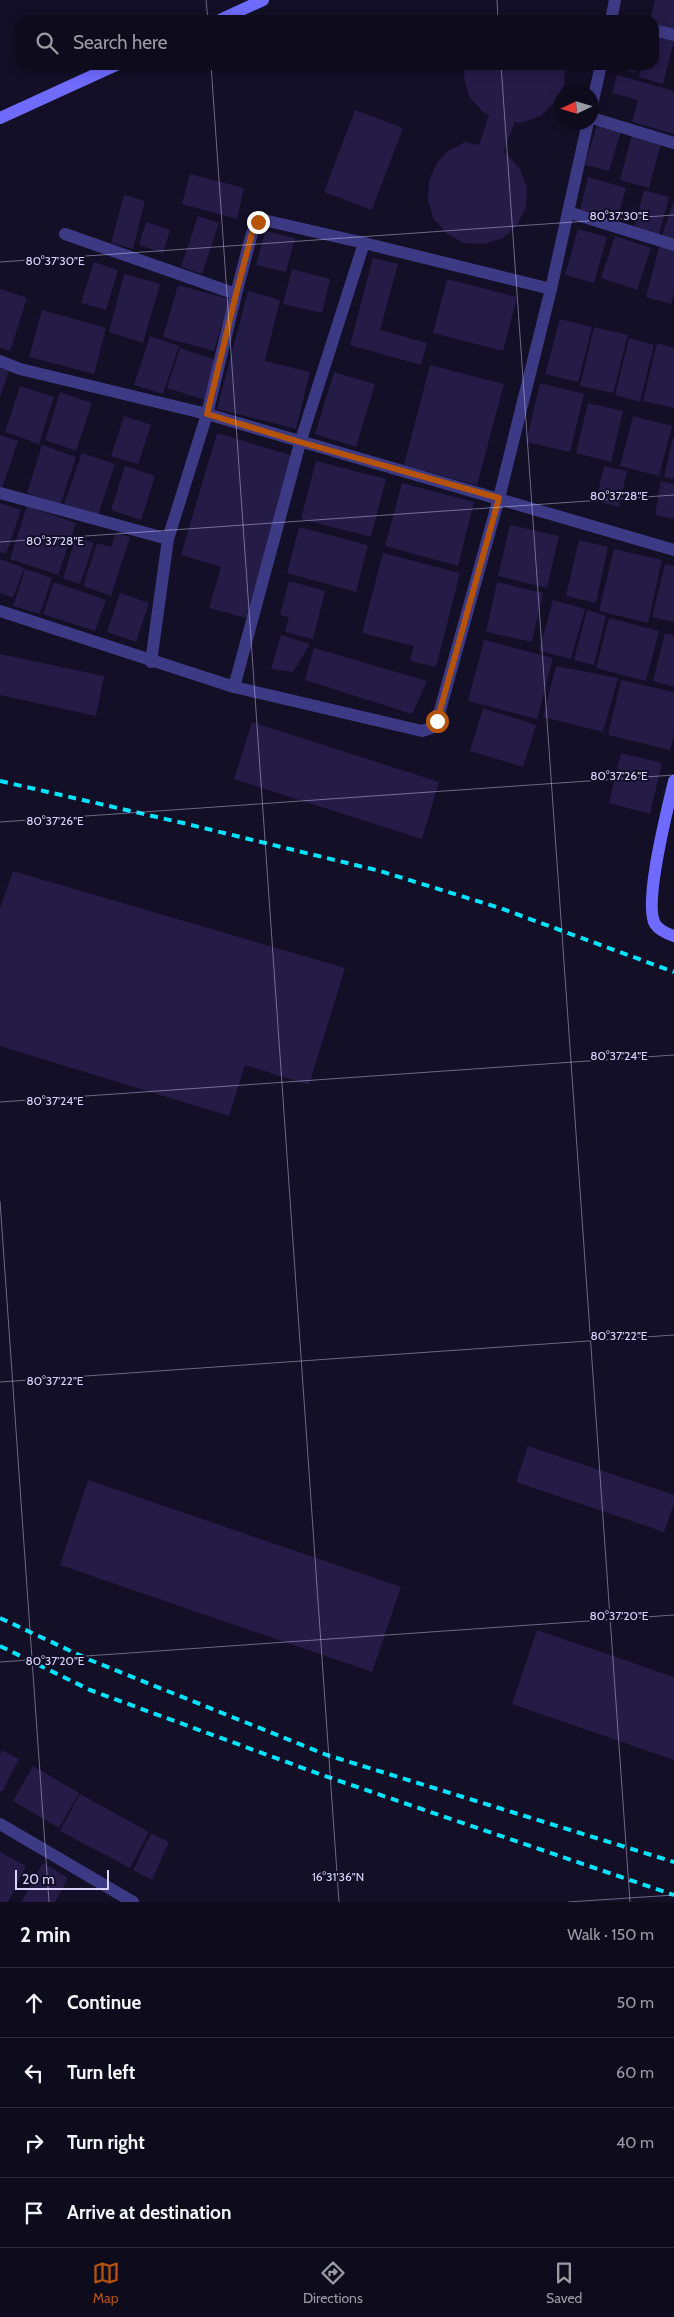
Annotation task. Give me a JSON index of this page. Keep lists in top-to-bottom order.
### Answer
{
  "scale_bar": "20 m",
  "north": "left",
  "page": {
    "search": "Search here",
    "scale": "20 m",
    "heading": ["2 min", "Walk · 150 m"],
    "list": [
      ["Continue", "50 m"],
      ["Turn left", "60 m"],
      ["Turn right", "40 m"],
      "Arrive at destination"
    ],
    "nav": ["Map", "Directions", "Saved"]
  },
  "coordinates": [
    "80°37'30\"E",
    "80°37'28\"E",
    "80°37'26\"E",
    "80°37'24\"E",
    "80°37'22\"E",
    "80°37'20\"E",
    "16°31'36\"N"
  ]
}
